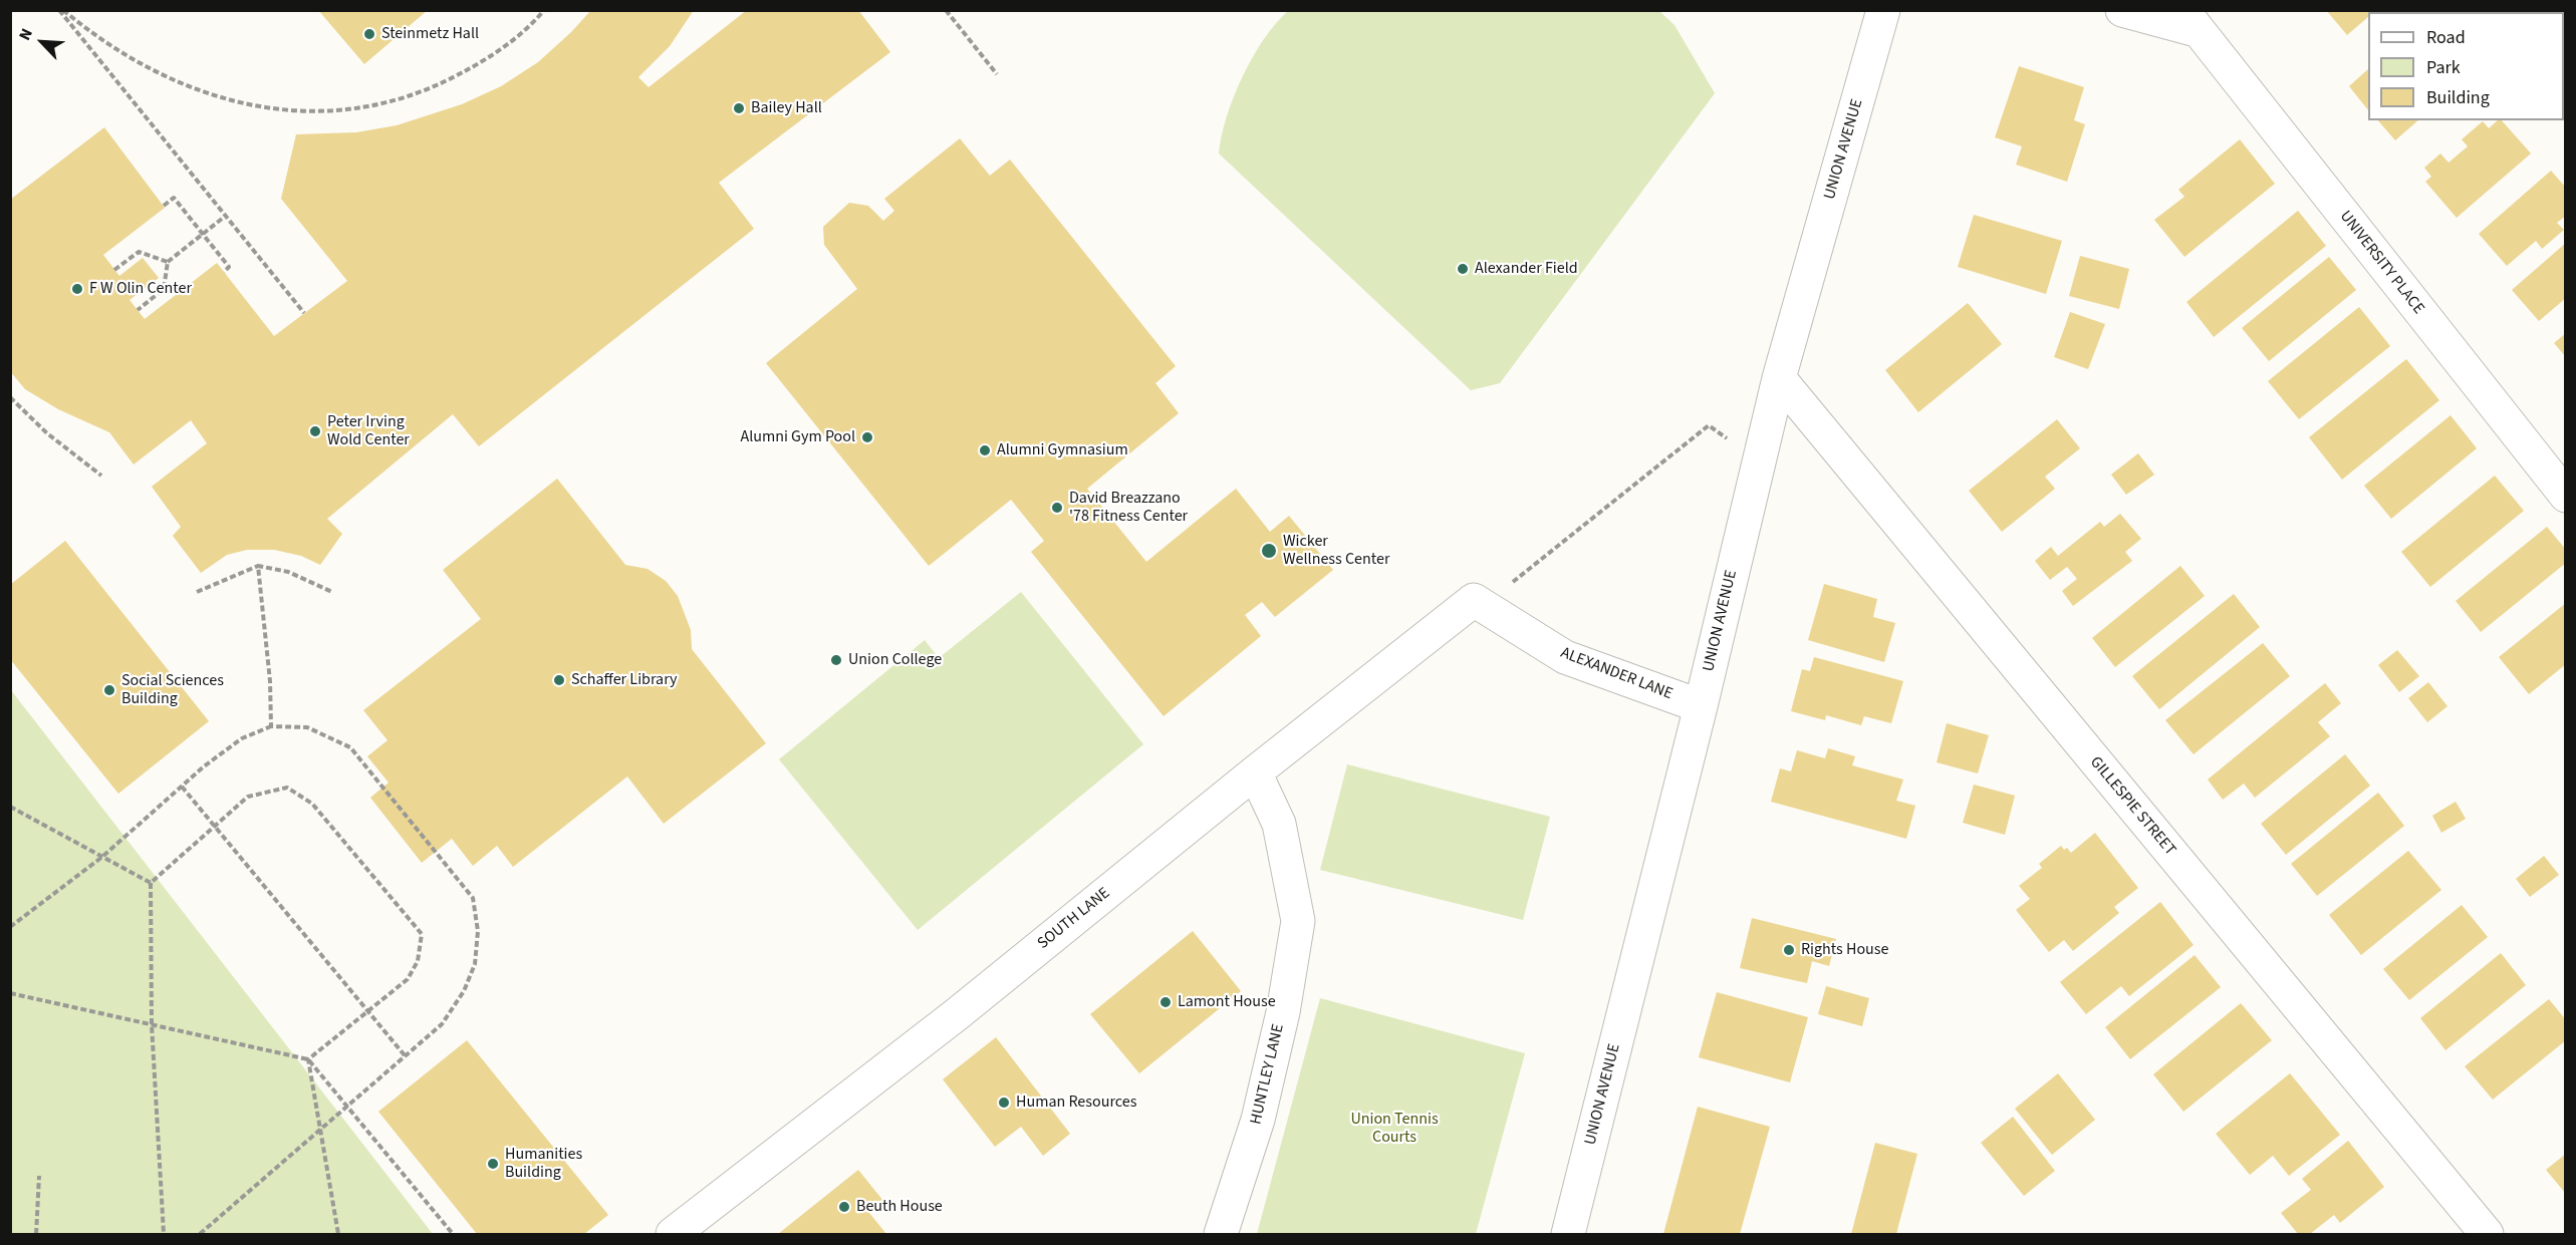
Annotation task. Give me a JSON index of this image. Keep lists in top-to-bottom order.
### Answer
{
  "streets": {
    "street": [
      "UNION AVENUE",
      "UNIVERSITY PLACE",
      "ALEXANDER LANE",
      "GILLESPIE STREET",
      "SOUTH LANE",
      "HUNTLEY LANE"
    ]
  },
  "crossings": [
    ["UNION AVENUE", "ALEXANDER LANE"],
    ["UNION AVENUE", "GILLESPIE STREET"],
    ["ALEXANDER LANE", "SOUTH LANE"],
    ["SOUTH LANE", "HUNTLEY LANE"]
  ],
  "parks": ["Union Tennis Courts"],
  "places": [
    "Steinmetz Hall",
    "Bailey Hall",
    "Alexander Field",
    "F W Olin Center",
    "Peter Irving Wold Center",
    "Alumni Gym Pool",
    "Alumni Gymnasium",
    "David Breazzano '78 Fitness Center",
    "Wicker Wellness Center",
    "Union College",
    "Schaffer Library",
    "Social Sciences Building",
    "Rights House",
    "Lamont House",
    "Human Resources",
    "Humanities Building",
    "Beuth House"
  ],
  "legend": ["Road", "Park", "Building"],
  "north": "top left"
}
